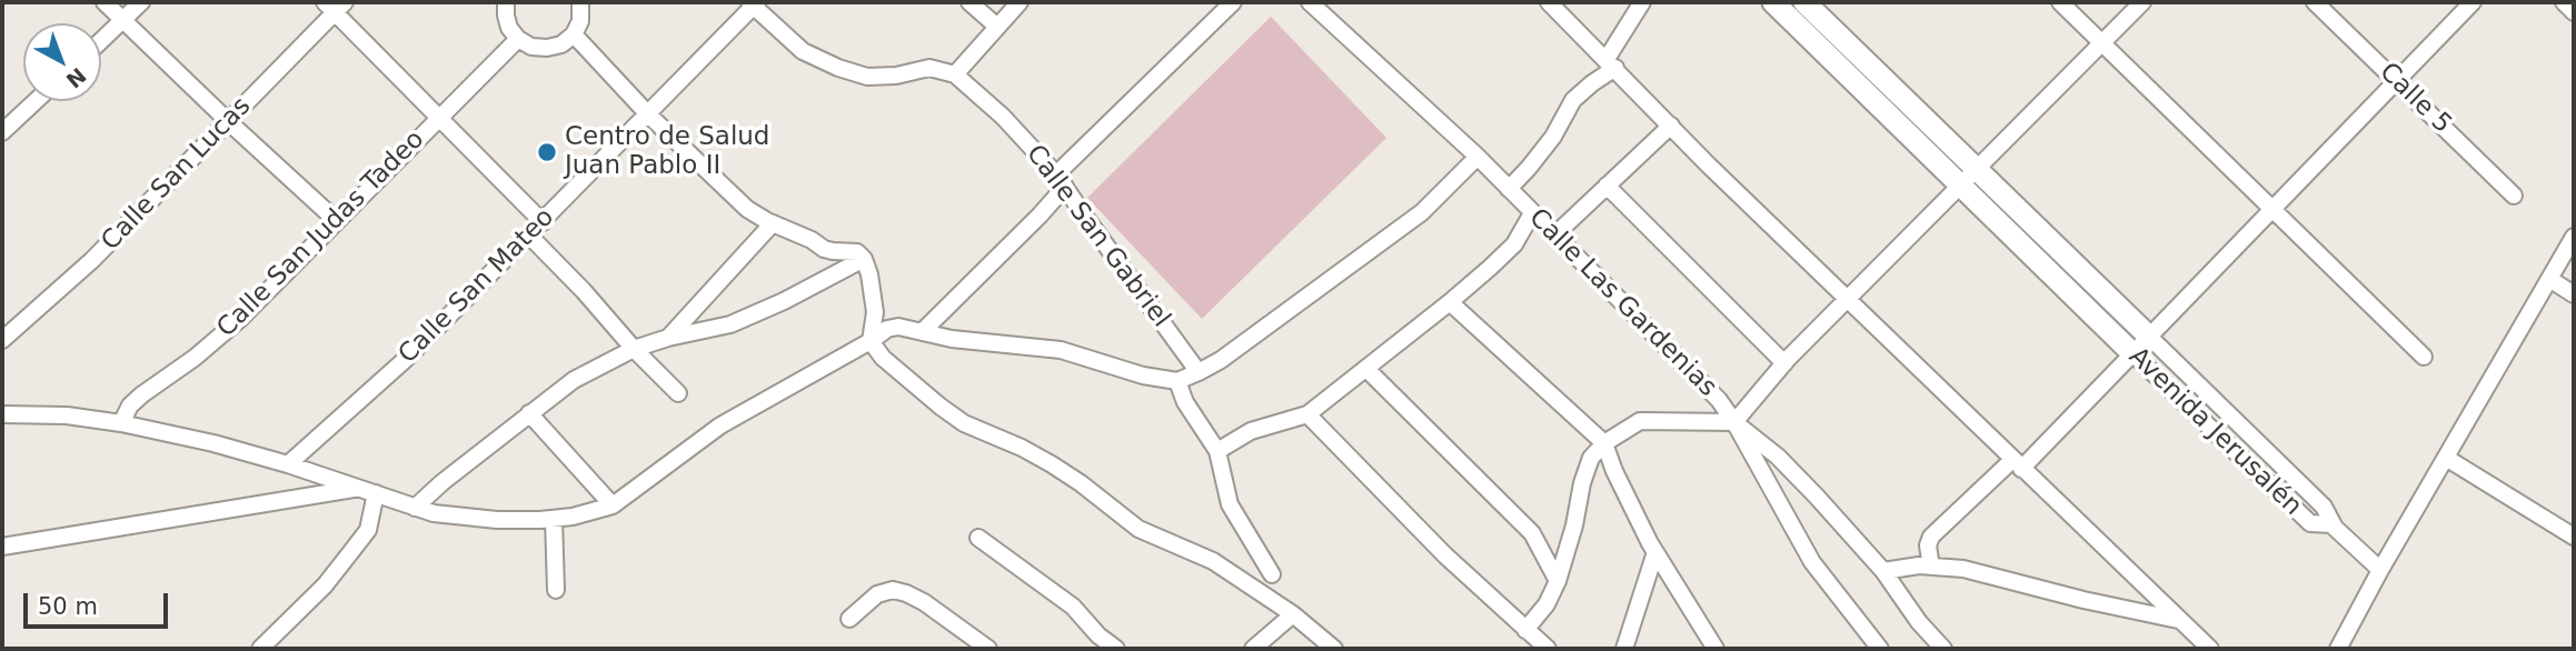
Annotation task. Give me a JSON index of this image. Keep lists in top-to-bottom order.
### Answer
{
  "streets": {
    "street": [
      "Calle 5",
      "Calle San Lucas",
      "Calle San Judas Tadeo",
      "Calle San Gabriel",
      "Calle San Mateo",
      "Calle Las Gardenias",
      "Avenida Jerusalén"
    ]
  },
  "places": ["Centro de Salud Juan Pablo II"],
  "scale_bar": "50 m",
  "north": "bottom right"
}
